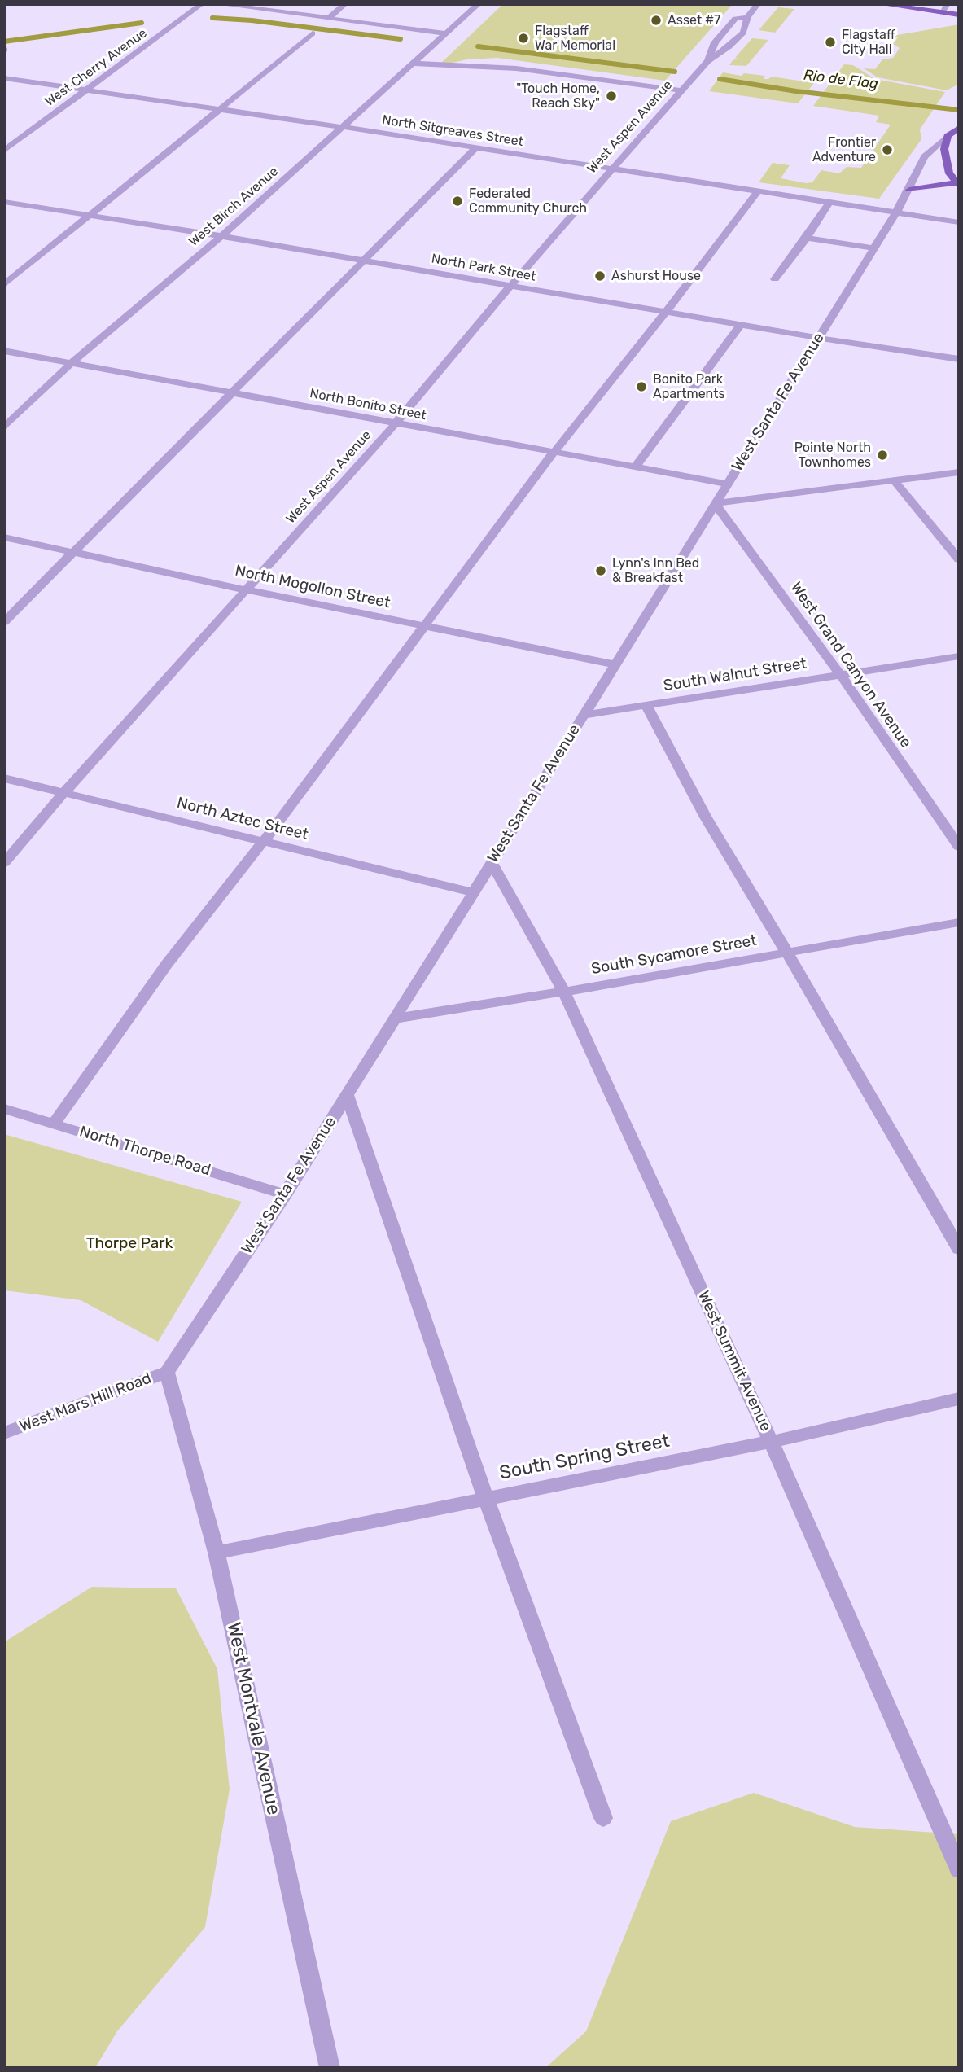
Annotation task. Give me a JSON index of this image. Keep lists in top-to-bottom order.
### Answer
{
  "streets": {
    "main road": ["West Santa Fe Avenue"],
    "street": [
      "West Cherry Avenue",
      "West Aspen Avenue",
      "North Sitgreaves Street",
      "West Birch Avenue",
      "North Park Street",
      "North Bonito Street",
      "North Mogollon Street",
      "West Grand Canyon Avenue",
      "South Walnut Street",
      "North Aztec Street",
      "South Sycamore Street",
      "North Thorpe Road",
      "West Summit Avenue",
      "West Mars Hill Road",
      "South Spring Street",
      "West Montvale Avenue"
    ]
  },
  "crossings": [
    ["West Cherry Avenue", "North Sitgreaves Street"],
    ["West Aspen Avenue", "North Sitgreaves Street"],
    ["West Aspen Avenue", "North Park Street"],
    ["West Aspen Avenue", "North Bonito Street"],
    ["West Aspen Avenue", "North Mogollon Street"],
    ["West Aspen Avenue", "North Aztec Street"],
    ["North Sitgreaves Street", "West Birch Avenue"],
    ["North Sitgreaves Street", "West Santa Fe Avenue"],
    ["West Birch Avenue", "North Park Street"],
    ["West Birch Avenue", "North Bonito Street"],
    ["North Park Street", "West Santa Fe Avenue"],
    ["West Santa Fe Avenue", "North Bonito Street"],
    ["West Santa Fe Avenue", "North Mogollon Street"],
    ["West Santa Fe Avenue", "West Grand Canyon Avenue"],
    ["West Santa Fe Avenue", "South Walnut Street"],
    ["West Santa Fe Avenue", "North Aztec Street"],
    ["West Santa Fe Avenue", "South Sycamore Street"],
    ["West Santa Fe Avenue", "North Thorpe Road"],
    ["West Santa Fe Avenue", "West Summit Avenue"],
    ["West Santa Fe Avenue", "West Mars Hill Road"],
    ["West Santa Fe Avenue", "West Montvale Avenue"],
    ["West Grand Canyon Avenue", "South Walnut Street"],
    ["South Sycamore Street", "West Summit Avenue"],
    ["West Summit Avenue", "South Spring Street"],
    ["West Mars Hill Road", "West Montvale Avenue"],
    ["South Spring Street", "West Montvale Avenue"]
  ],
  "water": ["Rio de Flag"],
  "parks": ["Thorpe Park"],
  "places": [
    "Asset #7",
    "Flagstaff War Memorial",
    "Flagstaff City Hall",
    "\"Touch Home, Reach Sky\"",
    "Frontier Adventure",
    "Federated Community Church",
    "Ashurst House",
    "Bonito Park Apartments",
    "Pointe North Townhomes",
    "Lynn's Inn Bed & Breakfast"
  ]
}
